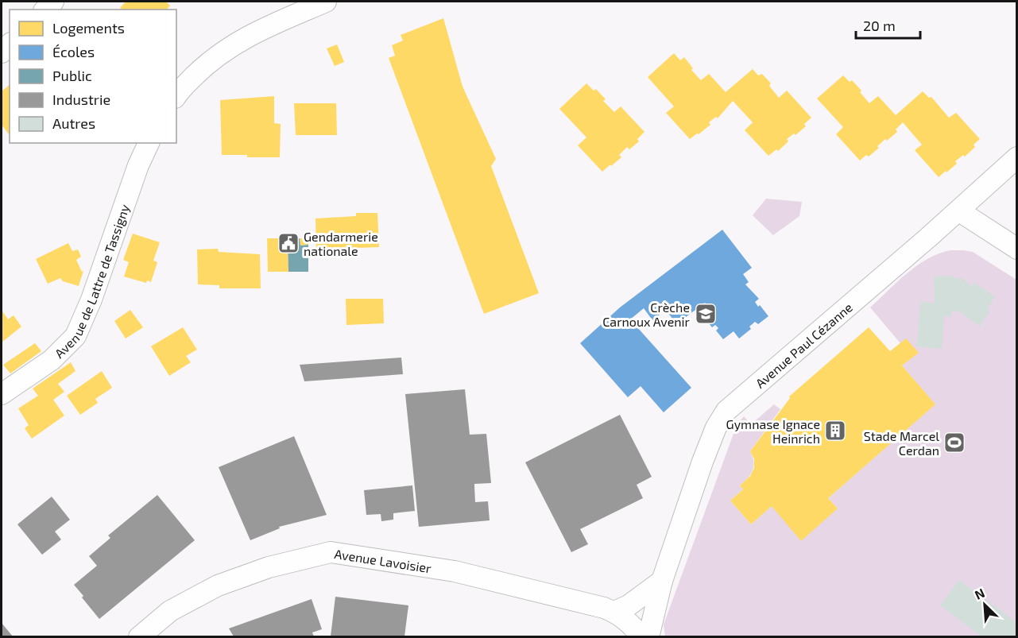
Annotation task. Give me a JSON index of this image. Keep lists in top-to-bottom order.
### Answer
{
  "streets": {
    "street": ["Avenue de Lattre de Tassigny", "Avenue Paul Cézanne", "Avenue Lavoisier"]
  },
  "places": {
    "public building": ["Gendarmerie nationale"],
    "school or university": ["Crèche Carnoux Avenir"],
    "building": ["Gymnase Ignace Heinrich"],
    "sports": ["Stade Marcel Cerdan"]
  },
  "legend": [
    "Logements",
    "Écoles",
    "Public",
    "Industrie",
    "Autres"
  ],
  "scale_bar": "20 m",
  "north": "top left"
}
